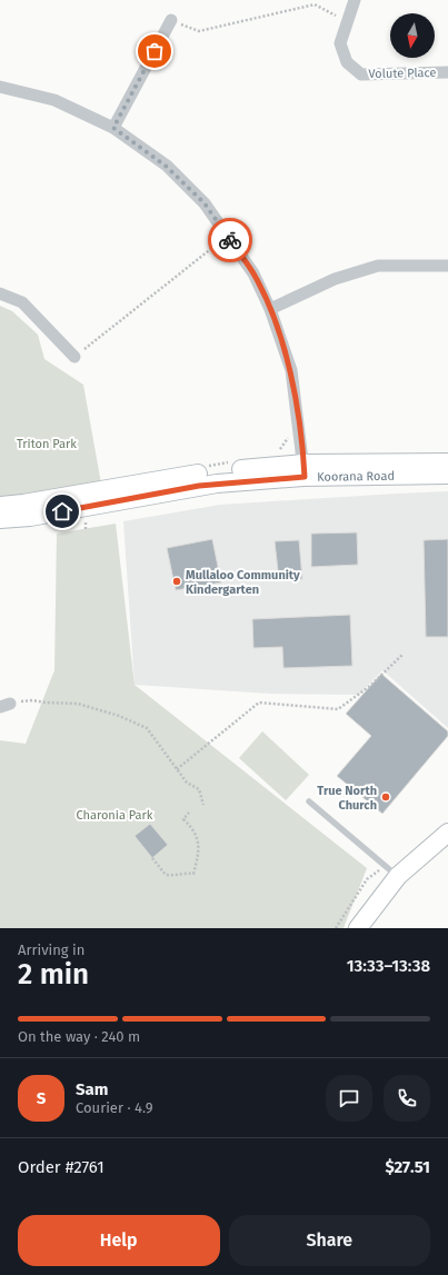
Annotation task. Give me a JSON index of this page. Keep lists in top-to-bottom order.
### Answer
{
  "streets": {
    "street": ["Volute Place", "Koorana Road"]
  },
  "parks": ["Triton Park", "Charonia Park"],
  "places": ["Mullaloo Community Kindergarten", "True North Church"],
  "north": "bottom",
  "page": {
    "heading": ["2 min", "Arriving in", "13:33–13:38"],
    "panel": [
      "Sam",
      "Courier · 4.9",
      "Order #2761",
      "$27.51"
    ],
    "bar": "On the way · 240 m",
    "round": "S",
    "buttons": ["Help", "Share"]
  }
}
